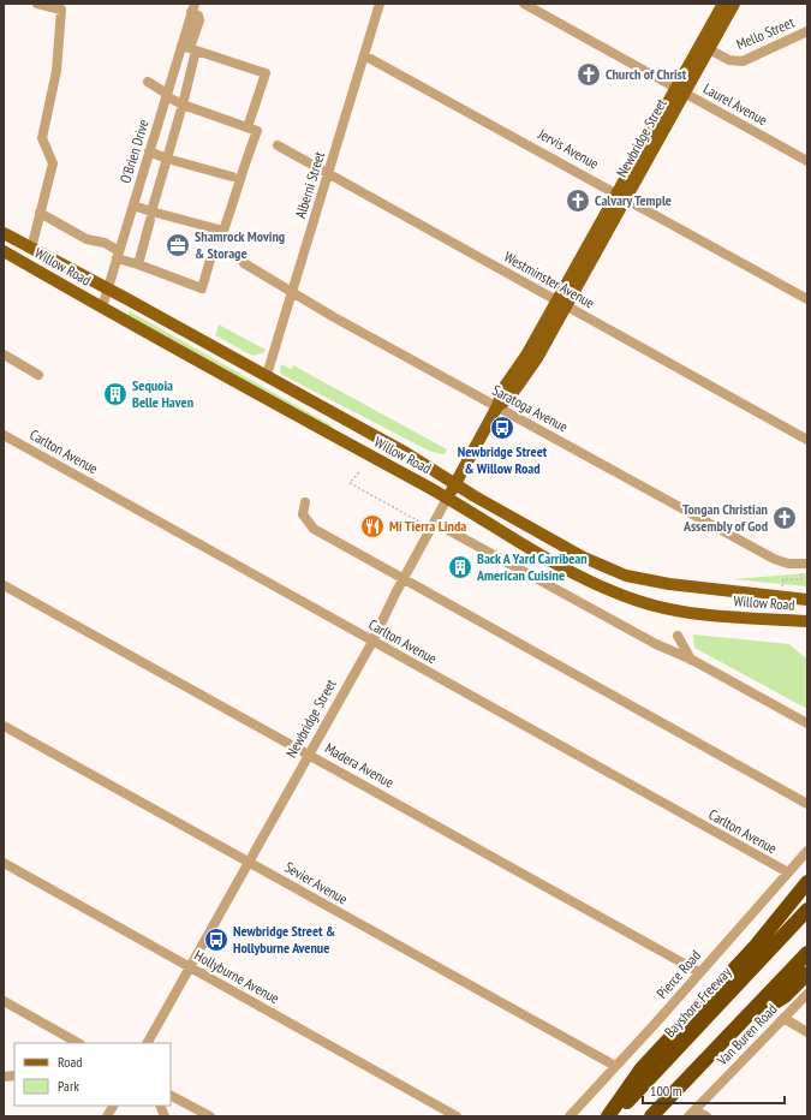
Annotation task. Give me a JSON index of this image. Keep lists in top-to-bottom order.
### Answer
{
  "streets": {
    "highway": ["Bayshore Freeway"],
    "main road": ["Newbridge Street", "Willow Road"],
    "street": [
      "Mello Street",
      "Laurel Avenue",
      "Jervis Avenue",
      "O'Brien Drive",
      "Alberni Street",
      "Westminster Avenue",
      "Saratoga Avenue",
      "Carlton Avenue",
      "Madera Avenue",
      "Sevier Avenue",
      "Pierce Road",
      "Hollyburne Avenue",
      "Van Buren Road"
    ]
  },
  "crossings": [
    ["Mello Street", "Newbridge Street"],
    ["Laurel Avenue", "Newbridge Street"],
    ["Newbridge Street", "Jervis Avenue"],
    ["Newbridge Street", "Willow Road"],
    ["Newbridge Street", "Westminster Avenue"],
    ["Newbridge Street", "Saratoga Avenue"],
    ["Newbridge Street", "Carlton Avenue"],
    ["Newbridge Street", "Madera Avenue"],
    ["Newbridge Street", "Sevier Avenue"],
    ["Newbridge Street", "Hollyburne Avenue"],
    ["Jervis Avenue", "Alberni Street"],
    ["O'Brien Drive", "Willow Road"],
    ["Alberni Street", "Willow Road"],
    ["Alberni Street", "Westminster Avenue"],
    ["Alberni Street", "Saratoga Avenue"],
    ["Carlton Avenue", "Pierce Road"],
    ["Madera Avenue", "Pierce Road"],
    ["Sevier Avenue", "Pierce Road"]
  ],
  "places": {
    "church": ["Church of Christ", "Calvary Temple", "Tongan Christian Assembly of God"],
    "office": ["Shamrock Moving & Storage"],
    "building": ["Sequoia Belle Haven", "Back A Yard Carribean American Cuisine"],
    "bus stop": ["Newbridge Street & Willow Road", "Newbridge Street & Hollyburne Avenue"],
    "restaurant": ["Mi Tierra Linda"]
  },
  "legend": ["Road", "Park"],
  "scale_bar": "100 m"
}
